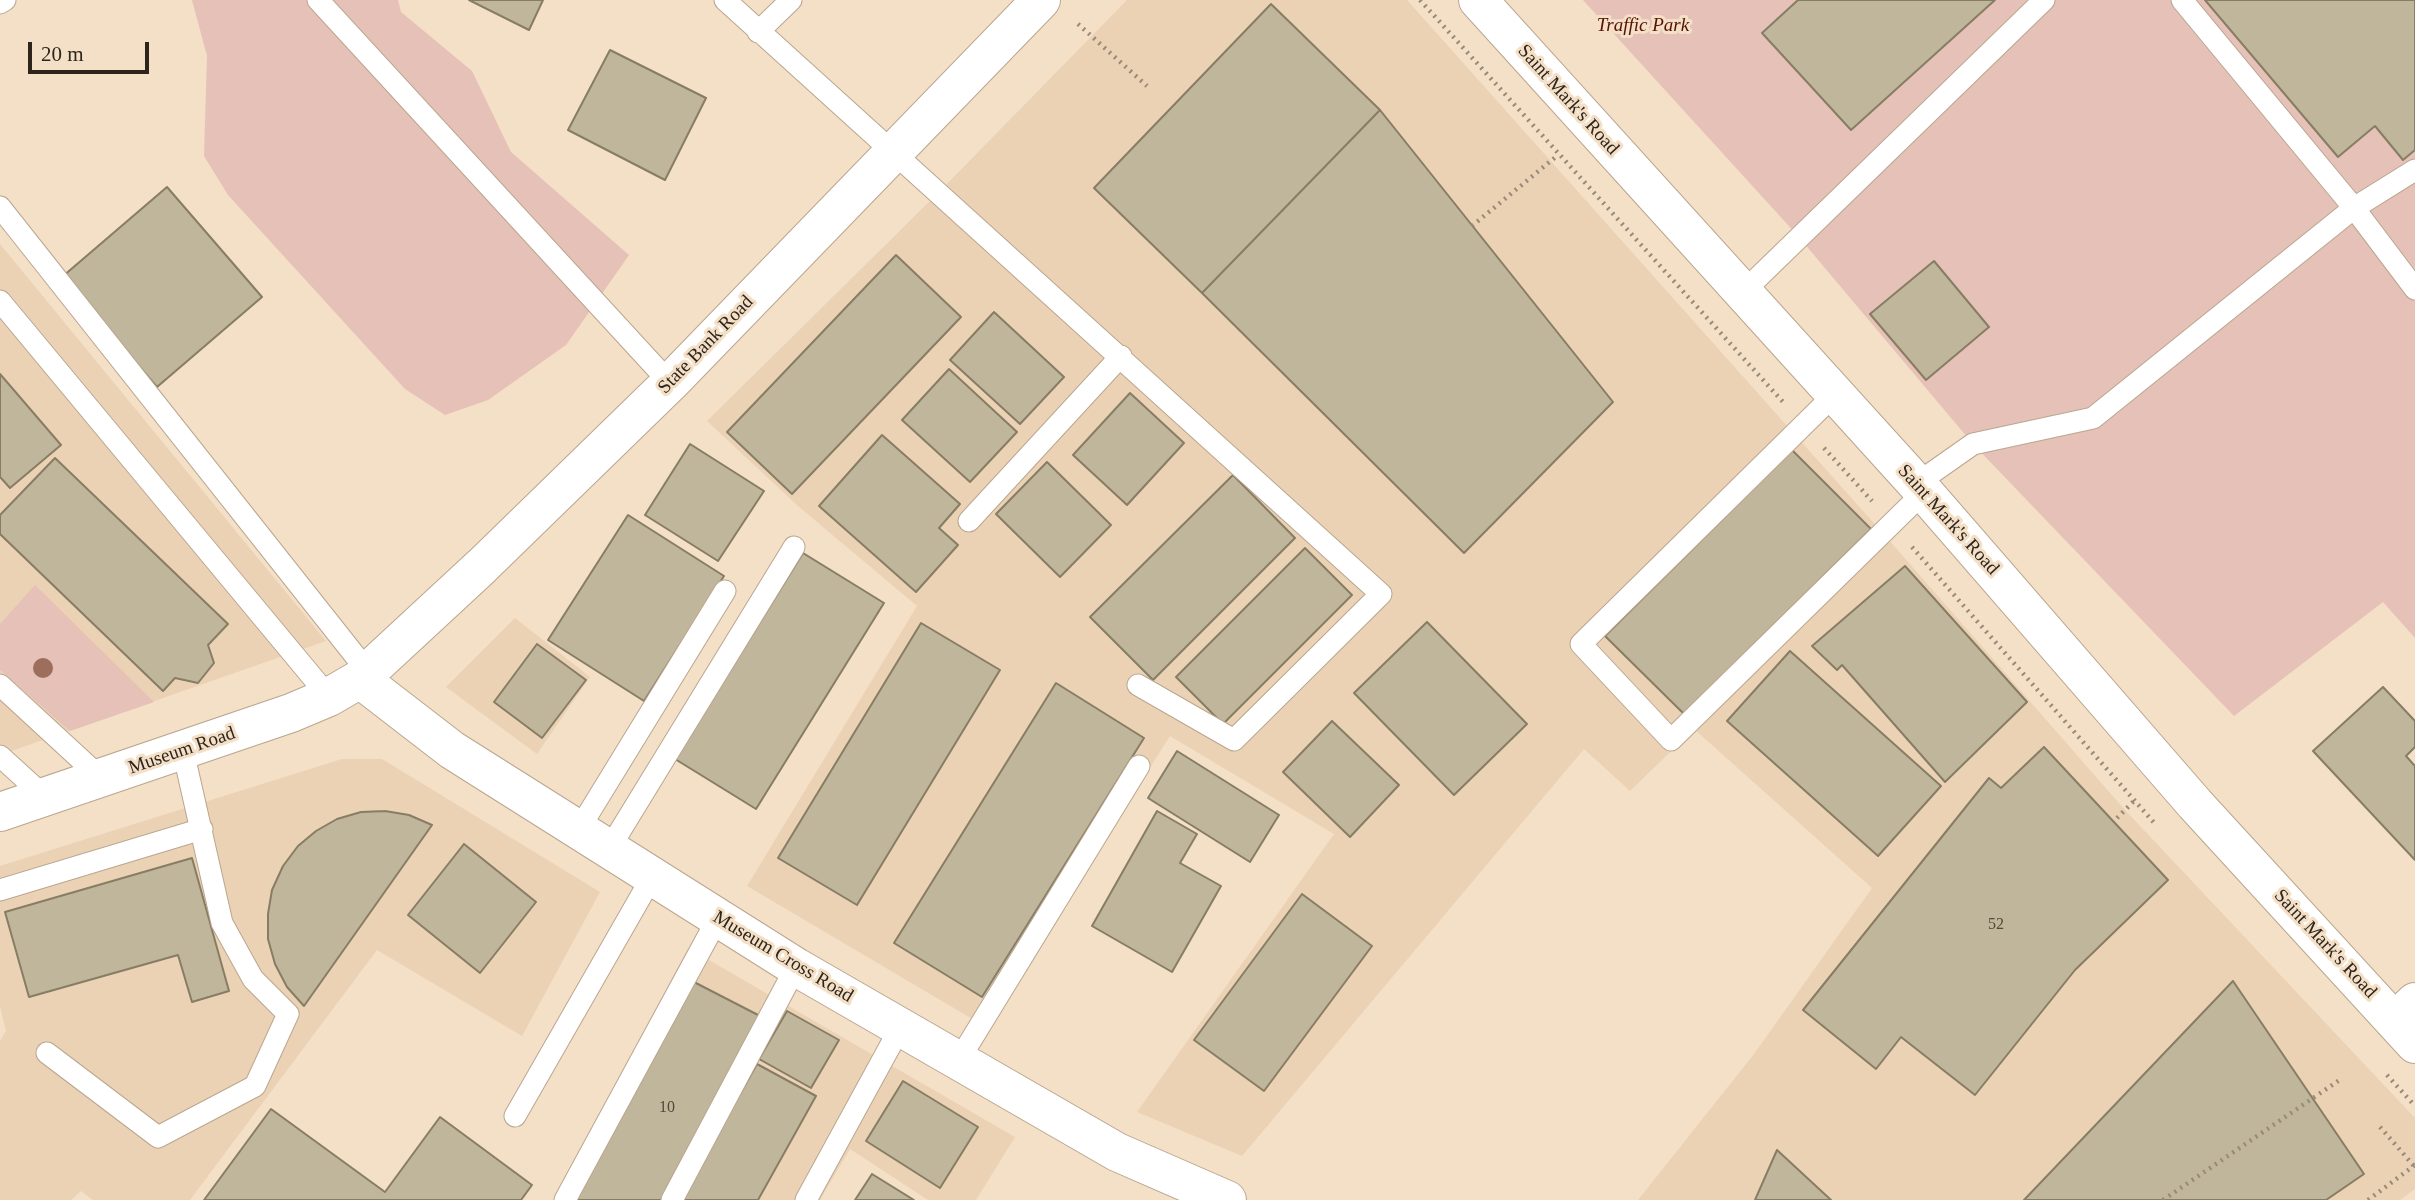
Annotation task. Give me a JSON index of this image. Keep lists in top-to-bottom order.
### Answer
{
  "streets": {
    "main road": [
      "Saint Mark's Road",
      "State Bank Road",
      "Museum Road",
      "Museum Cross Road"
    ]
  },
  "crossings": [
    ["State Bank Road", "Museum Road"],
    ["State Bank Road", "Museum Cross Road"],
    ["Museum Road", "Museum Cross Road"]
  ],
  "parks": ["Traffic Park"],
  "house_numbers": ["52", "10"],
  "scale_bar": "20 m"
}
